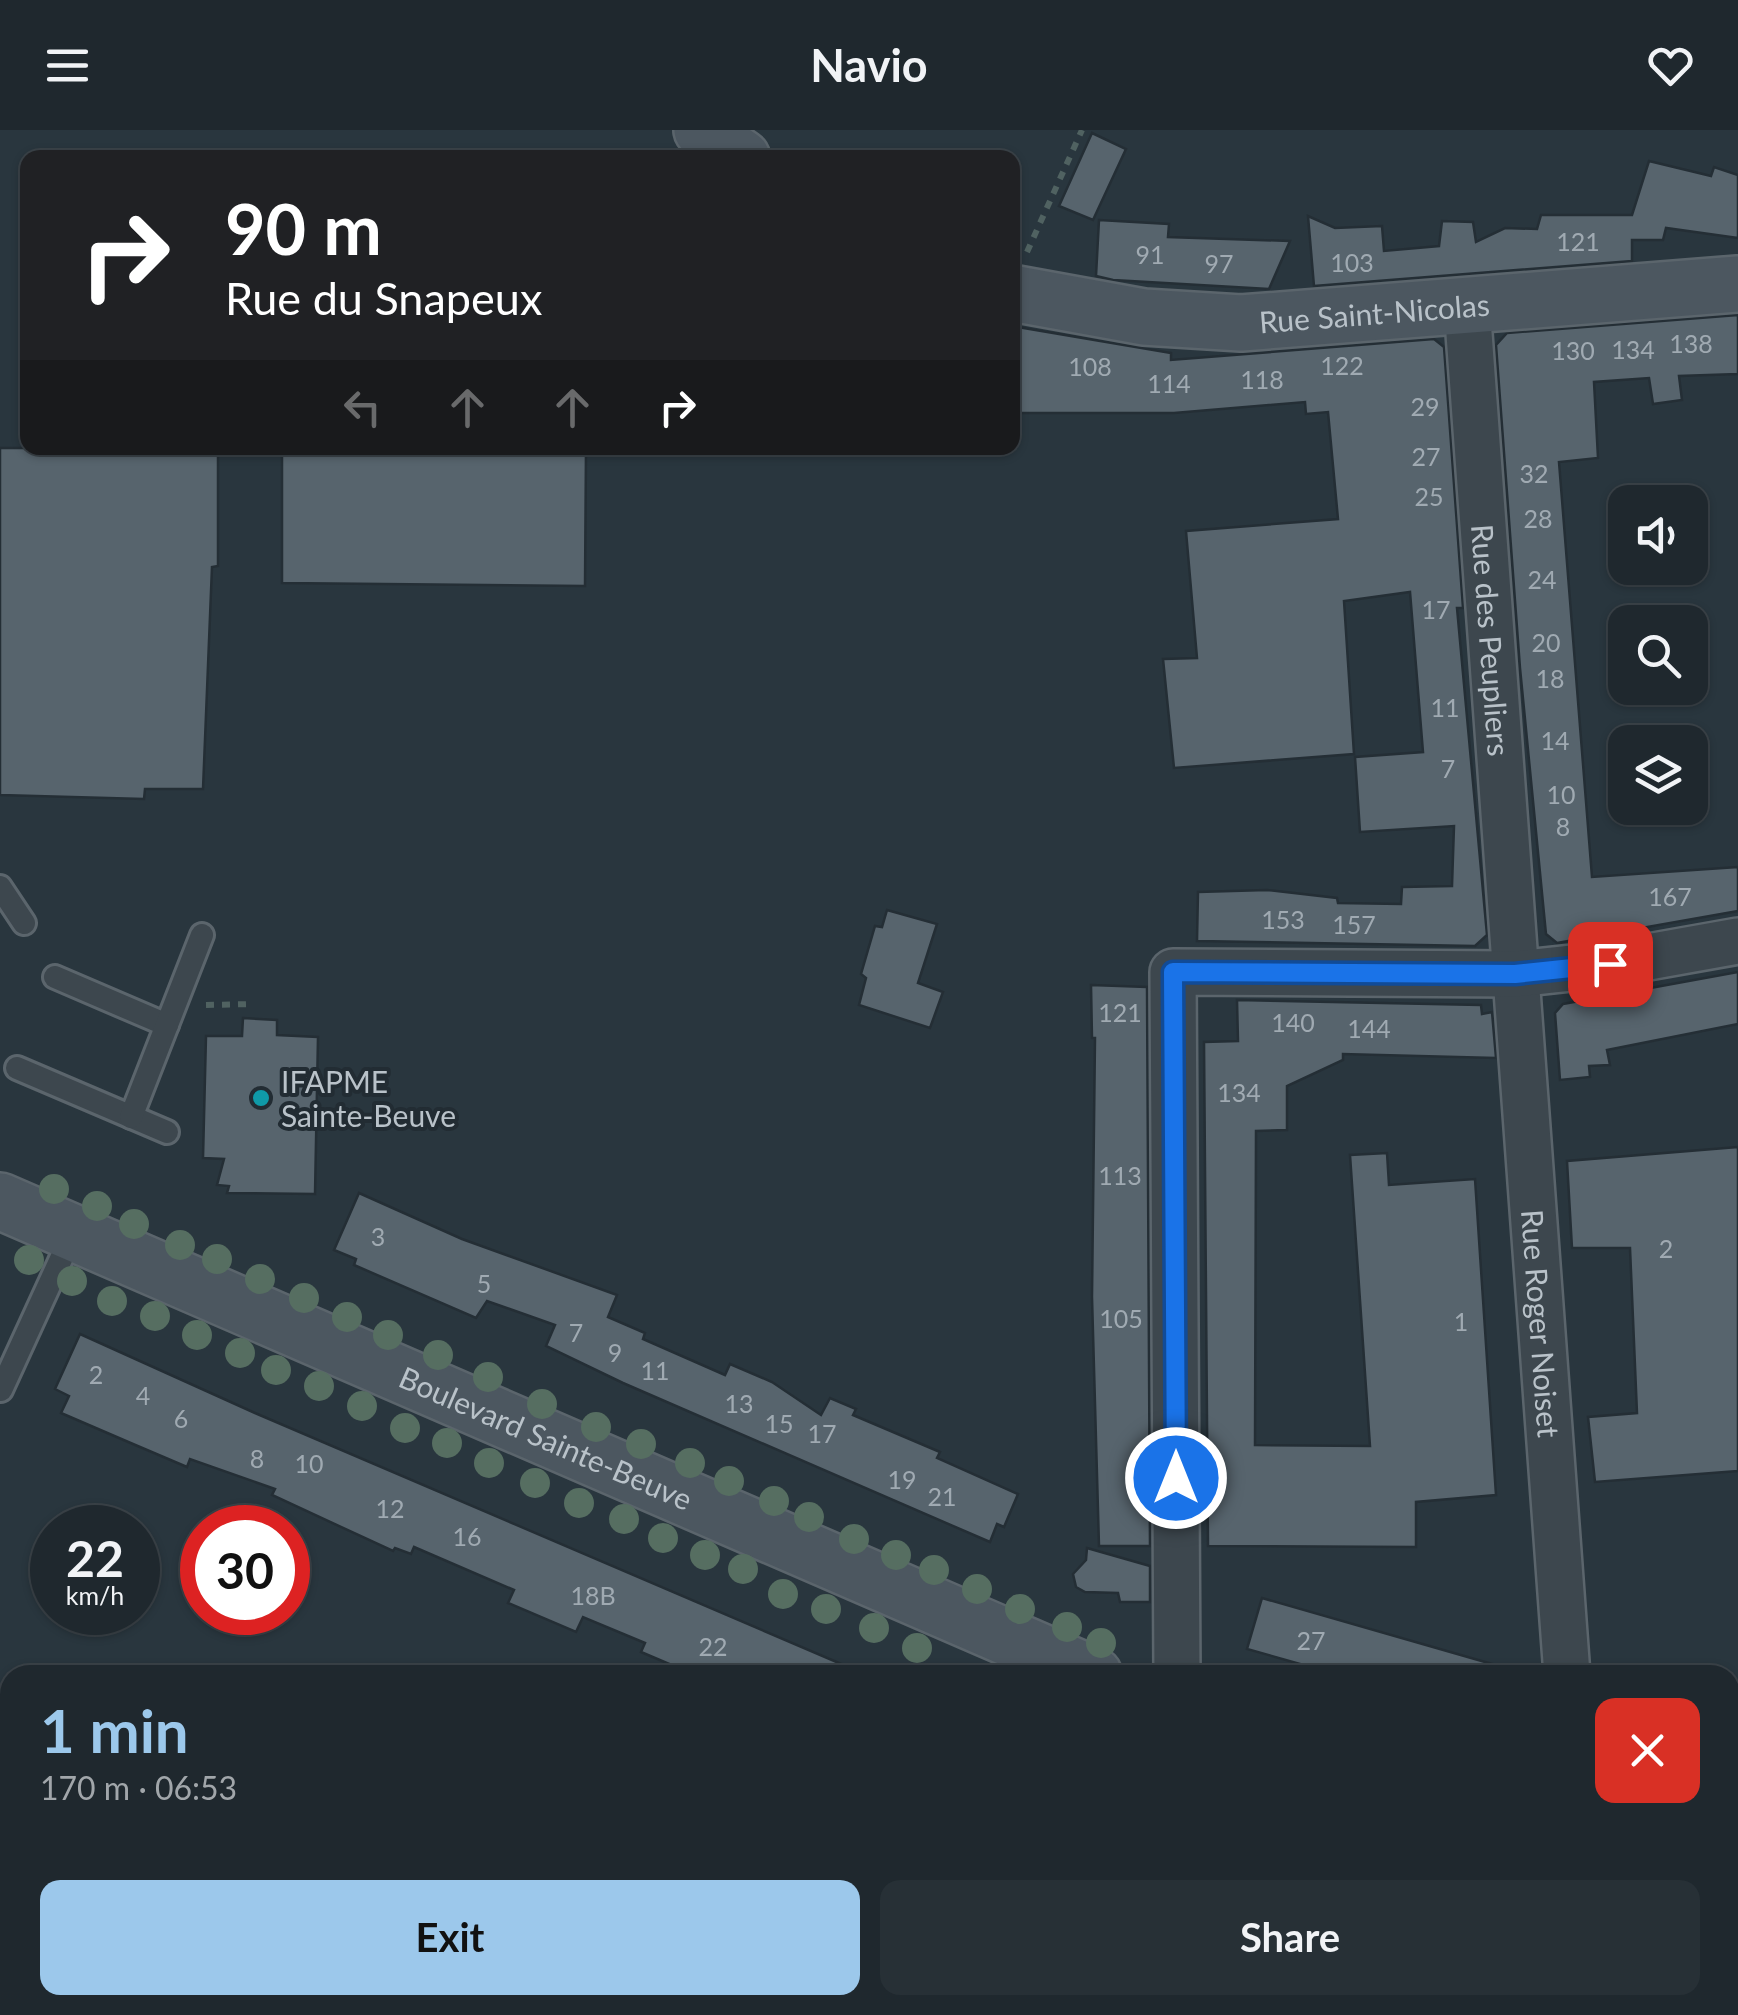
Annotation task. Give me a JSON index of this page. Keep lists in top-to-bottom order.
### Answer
{
  "streets": {
    "street": [
      "Rue Saint-Nicolas",
      "Rue des Peupliers",
      "Rue Roger Noiset",
      "Boulevard Sainte-Beuve"
    ]
  },
  "crossings": [
    ["Rue Saint-Nicolas", "Rue des Peupliers"],
    ["Rue des Peupliers", "Rue Roger Noiset"]
  ],
  "places": ["IFAPME Sainte-Beuve"],
  "house_numbers": [
    "121",
    "91",
    "103",
    "97",
    "138",
    "134",
    "130",
    "122",
    "108",
    "118",
    "114",
    "29",
    "27",
    "32",
    "25",
    "28",
    "24",
    "17",
    "20",
    "18",
    "11",
    "14",
    "7",
    "10",
    "8",
    "167",
    "153",
    "157",
    "121",
    "140",
    "144",
    "134",
    "113",
    "3",
    "2",
    "5",
    "105",
    "1",
    "7",
    "9",
    "11",
    "2",
    "4",
    "13",
    "6",
    "15",
    "17",
    "8",
    "10",
    "19",
    "21",
    "12",
    "16",
    "18B",
    "27",
    "22"
  ],
  "page": {
    "header": "Navio",
    "turn": ["90 m", "Rue du Snapeux"],
    "speed": "22 km/h",
    "limit": "30",
    "heading": ["1 min", "170 m · 06:53"],
    "buttons": ["Exit", "Share"]
  }
}
